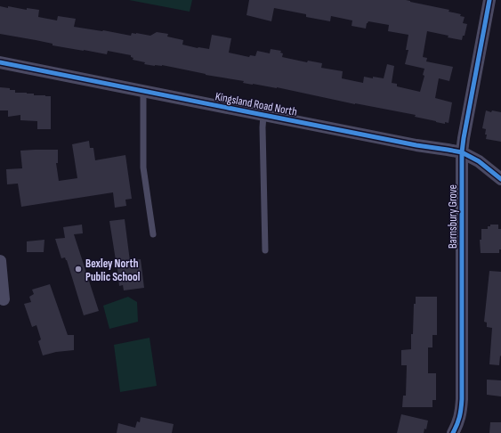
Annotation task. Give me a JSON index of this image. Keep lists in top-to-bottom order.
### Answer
{
  "streets": {
    "street": ["Kingsland Road North", "Barnsbury Grove"]
  },
  "crossings": [
    ["Kingsland Road North", "Barnsbury Grove"]
  ],
  "places": ["Bexley North Public School"]
}
